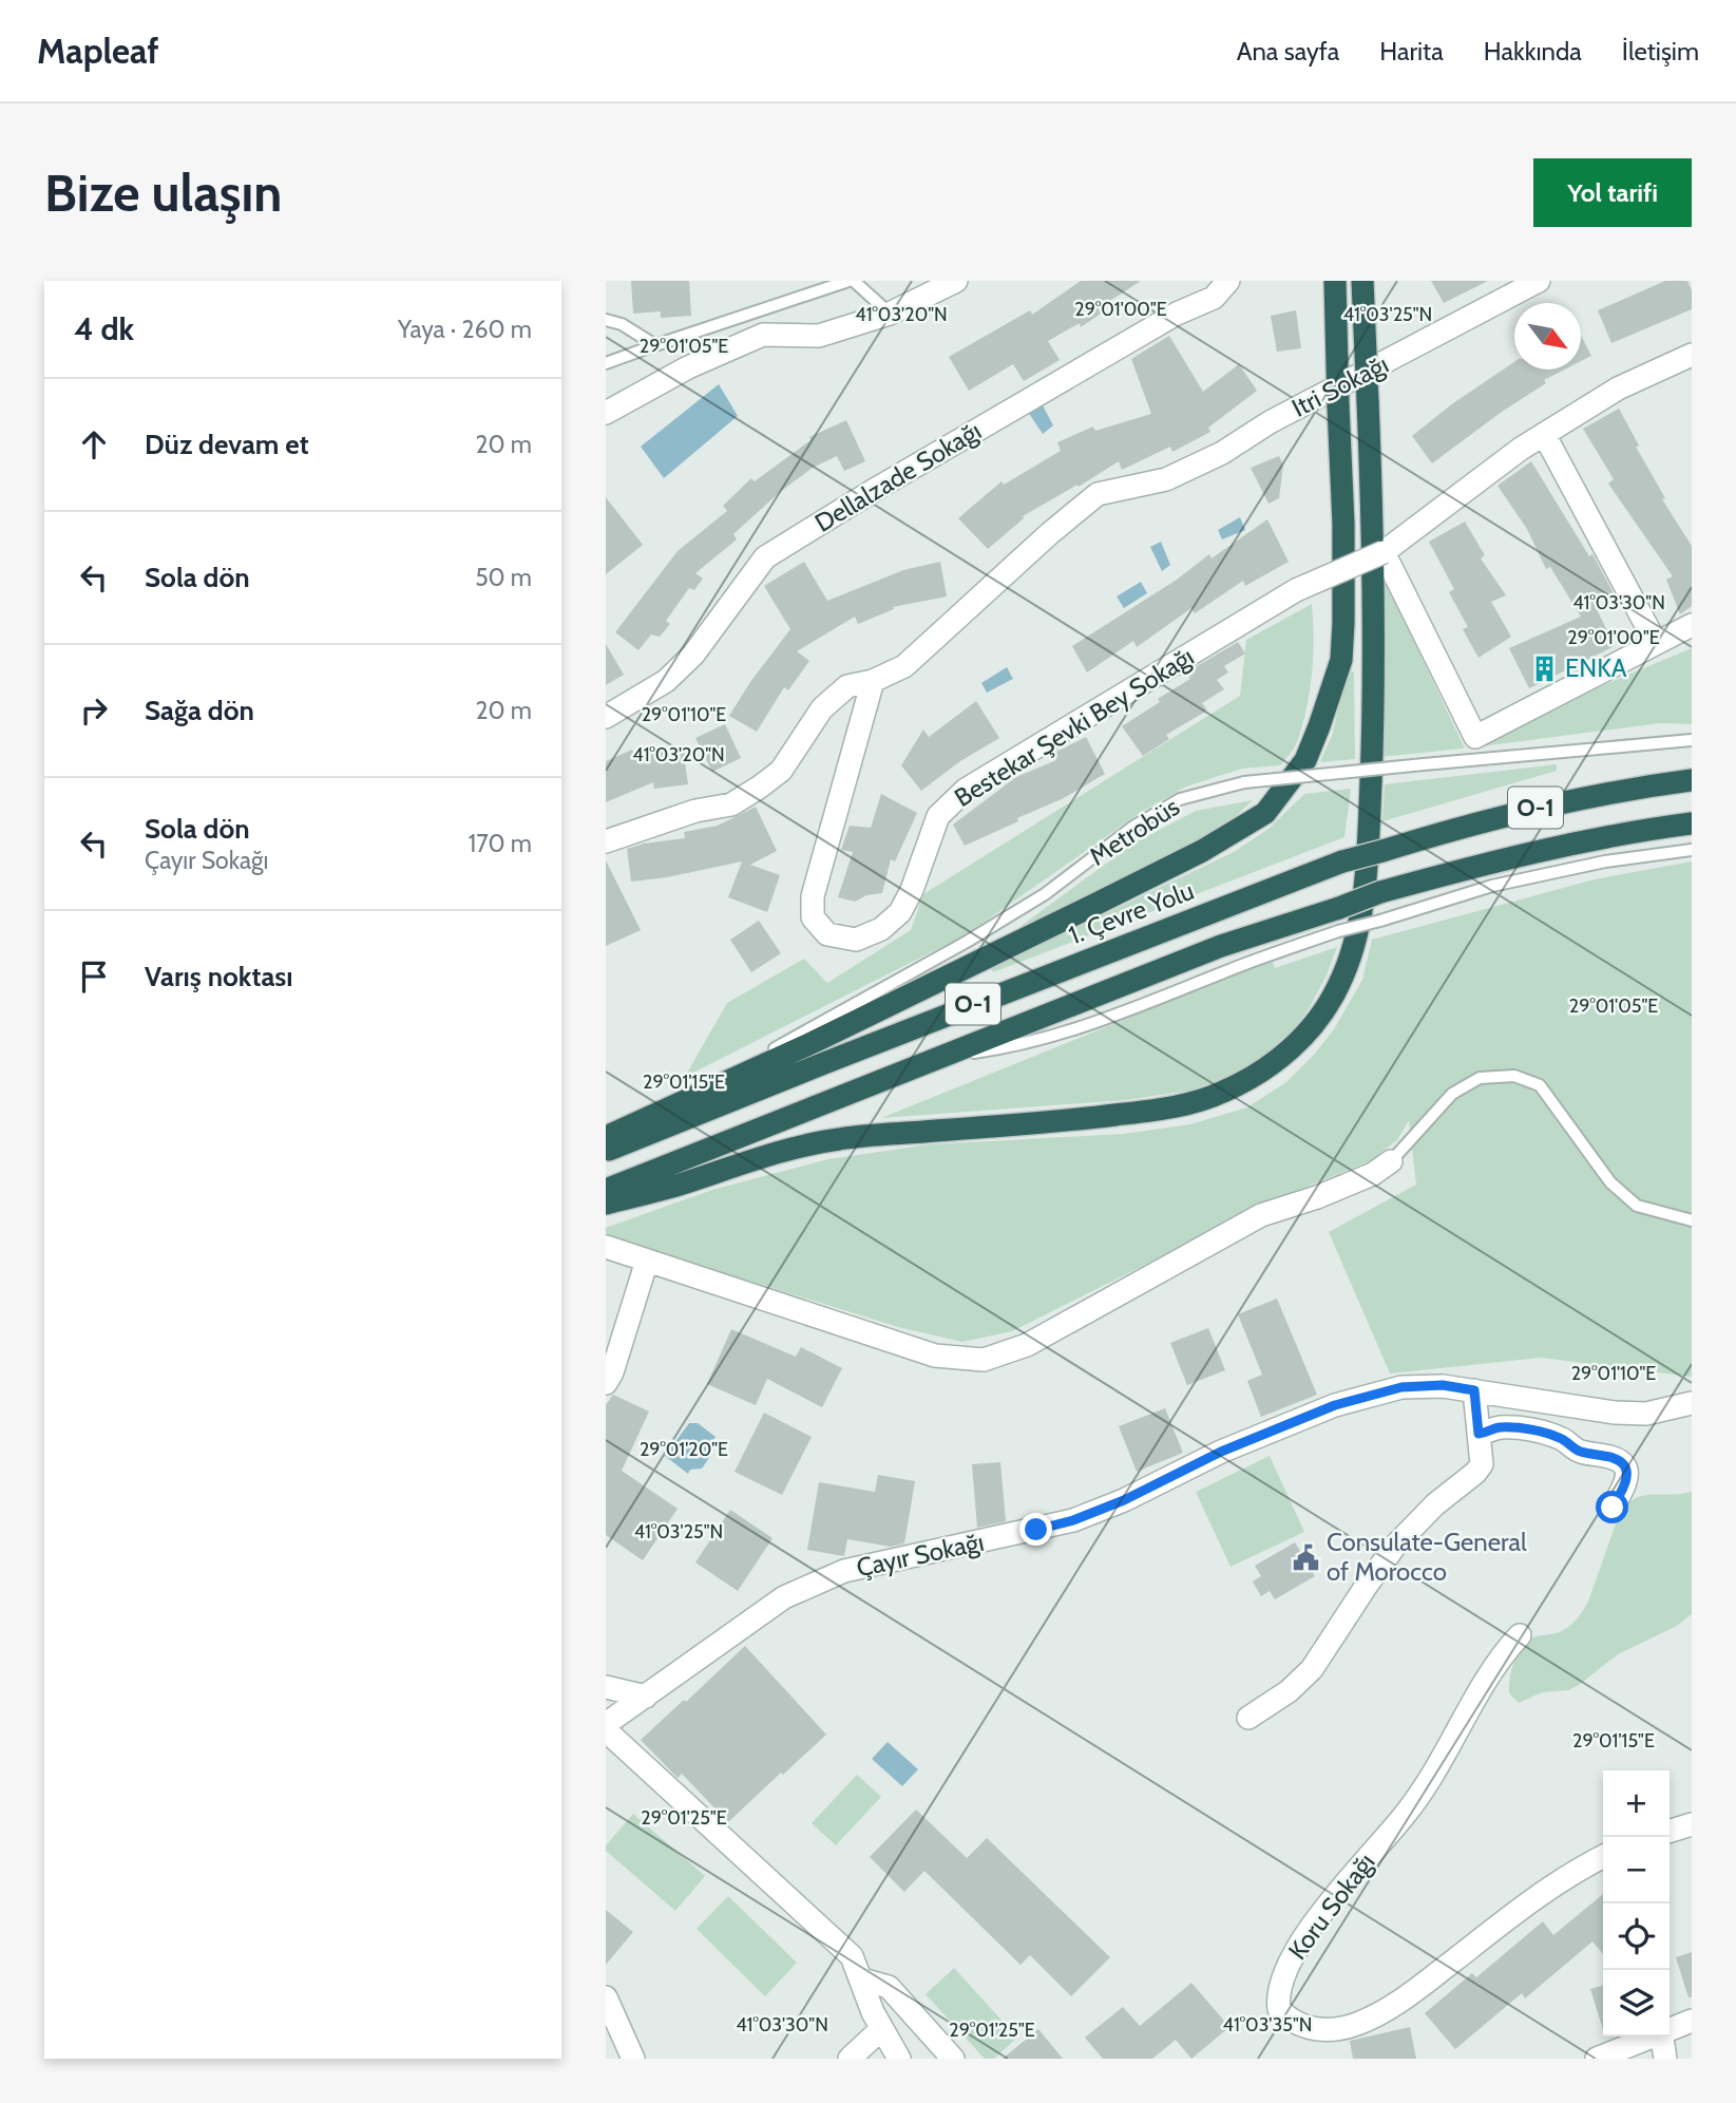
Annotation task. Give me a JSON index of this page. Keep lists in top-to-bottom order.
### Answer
{
  "streets": {
    "highway": ["O-1", "1. Çevre Yolu"],
    "street": [
      "Itri Sokağı",
      "Dellalzade Sokağı",
      "Bestekar Şevki Bey Sokağı",
      "Çayır Sokağı",
      "Koru Sokağı"
    ],
    "lane": ["Metrobüs"]
  },
  "crossings": [
    ["Itri Sokağı", "Bestekar Şevki Bey Sokağı"]
  ],
  "places": {
    "building": ["ENKA"],
    "public building": ["Consulate-General of Morocco"]
  },
  "north": "bottom right",
  "page": {
    "header": "Mapleaf",
    "nav": [
      "Ana sayfa",
      "Harita",
      "Hakkında",
      "İletişim"
    ],
    "buttons": "Yol tarifi",
    "title": "Bize ulaşın",
    "heading": ["4 dk", "Yaya · 260 m"],
    "list": [
      ["Düz devam et", "20 m"],
      ["Sola dön", "50 m"],
      ["Sağa dön", "20 m"],
      ["Sola dön", "Çayır Sokağı", "170 m"],
      "Varış noktası"
    ],
    "map_buttons": ["+", "−"]
  },
  "coordinates": [
    "29°01'00\"E",
    "41°03'20\"N",
    "41°03'25\"N",
    "29°01'05\"E",
    "41°03'30\"N",
    "29°01'10\"E",
    "29°01'15\"E",
    "29°01'20\"E",
    "29°01'25\"E",
    "41°03'35\"N"
  ]
}
